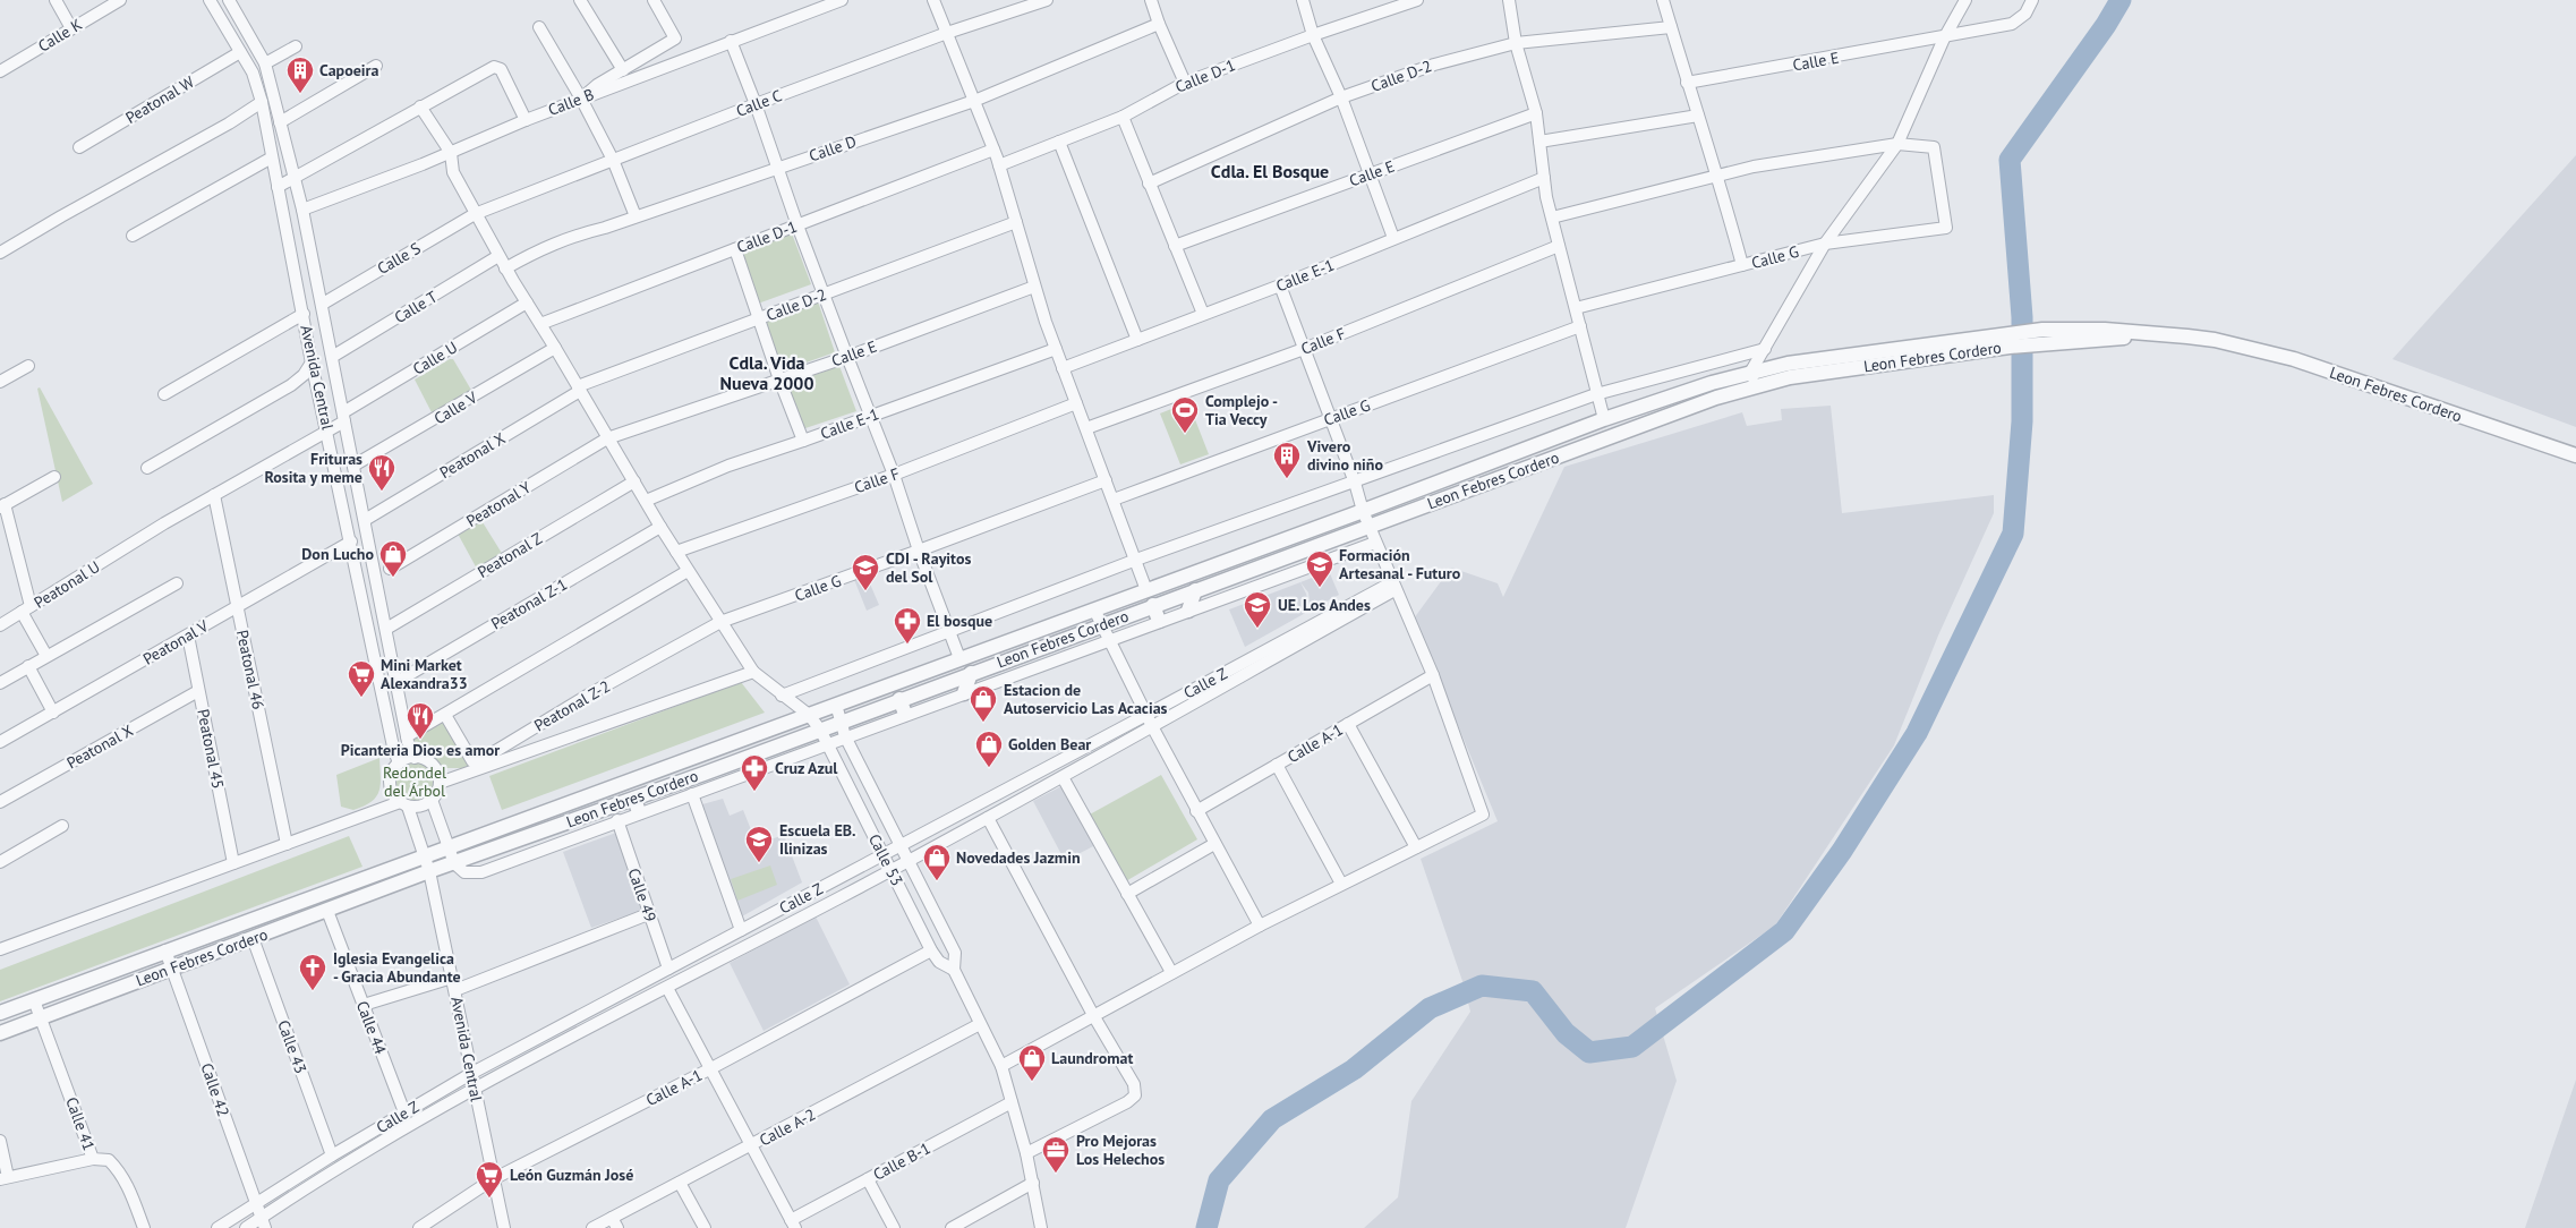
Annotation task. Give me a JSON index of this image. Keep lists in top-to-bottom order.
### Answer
{
  "streets": {
    "street": [
      "Calle K",
      "Calle E",
      "Calle D-1",
      "Calle D-2",
      "Peatonal W",
      "Calle B",
      "Calle C",
      "Calle D",
      "Calle G",
      "Calle S",
      "Calle E-1",
      "Calle T",
      "Calle F",
      "Leon Febres Cordero",
      "Calle U",
      "Avenida Central",
      "Calle V",
      "Peatonal X",
      "Peatonal Y",
      "Peatonal Z",
      "Peatonal U",
      "Peatonal Z-1",
      "Peatonal V",
      "Peatonal 46",
      "Calle Z",
      "Peatonal Z-2",
      "Calle A-1",
      "Peatonal 45",
      "Calle 53",
      "Calle 49",
      "Calle 44",
      "Calle 43",
      "Calle 42",
      "Calle 41",
      "Calle A-2",
      "Calle B-1"
    ]
  },
  "crossings": [
    ["Calle E", "Peatonal Y"],
    ["Calle E", "Calle 53"],
    ["Calle D-1", "Calle 53"],
    ["Calle D-2", "Peatonal X"],
    ["Calle D-2", "Calle 53"],
    ["Peatonal W", "Avenida Central"],
    ["Calle B", "Avenida Central"],
    ["Calle B", "Calle 53"],
    ["Calle C", "Calle S"],
    ["Calle C", "Calle 53"],
    ["Calle D", "Calle 53"],
    ["Calle G", "Peatonal Z-2"],
    ["Calle G", "Calle 53"],
    ["Calle S", "Avenida Central"],
    ["Calle S", "Calle 53"],
    ["Calle E-1", "Calle 53"],
    ["Calle T", "Avenida Central"],
    ["Calle T", "Calle 53"],
    ["Calle F", "Calle 53"],
    ["Leon Febres Cordero", "Avenida Central"],
    ["Leon Febres Cordero", "Calle 53"],
    ["Leon Febres Cordero", "Calle 44"],
    ["Leon Febres Cordero", "Calle 43"],
    ["Leon Febres Cordero", "Calle 42"],
    ["Leon Febres Cordero", "Calle 41"],
    ["Calle U", "Avenida Central"],
    ["Calle U", "Peatonal U"],
    ["Calle U", "Peatonal 46"],
    ["Calle U", "Calle 53"],
    ["Avenida Central", "Calle V"],
    ["Avenida Central", "Peatonal X"],
    ["Avenida Central", "Peatonal Z"],
    ["Avenida Central", "Peatonal Z-1"],
    ["Avenida Central", "Peatonal V"],
    ["Avenida Central", "Calle Z"],
    ["Avenida Central", "Calle A-1"],
    ["Calle V", "Calle 53"],
    ["Peatonal X", "Peatonal 45"],
    ["Peatonal X", "Calle 53"],
    ["Peatonal Y", "Calle 53"],
    ["Peatonal Z", "Calle 53"],
    ["Peatonal U", "Peatonal 46"],
    ["Peatonal Z-1", "Calle 53"],
    ["Peatonal V", "Peatonal 46"],
    ["Peatonal V", "Peatonal 45"],
    ["Calle Z", "Calle 53"],
    ["Calle Z", "Calle 49"],
    ["Calle Z", "Calle 44"],
    ["Calle Z", "Calle 43"],
    ["Calle Z", "Calle 42"],
    ["Peatonal Z-2", "Calle 53"],
    ["Calle A-1", "Calle 53"],
    ["Calle 53", "Calle A-2"],
    ["Calle 53", "Calle B-1"]
  ],
  "districts": ["Cdla. El Bosque", "Cdla. Vida Nueva 2000"],
  "parks": ["Redondel del Árbol"],
  "places": {
    "building": ["Capoeira", "Vivero divino niño"],
    "sports": ["Complejo - Tia Veccy"],
    "restaurant": ["Frituras Rosita y meme", "Picanteria Dios es amor"],
    "shop": [
      "Don Lucho",
      "Estacion de Autoservicio Las Acacias",
      "Golden Bear",
      "Novedades Jazmin",
      "Laundromat"
    ],
    "school or university": [
      "Formación Artesanal - Futuro",
      "CDI - Rayitos del Sol",
      "UE. Los Andes",
      "Escuela EB. Ilinizas"
    ],
    "pharmacy": ["El bosque", "Cruz Azul"],
    "supermarket": ["Mini Market Alexandra33", "León Guzmán José"],
    "church": ["Iglesia Evangelica - Gracia Abundante"],
    "office": ["Pro Mejoras Los Helechos"]
  }
}
